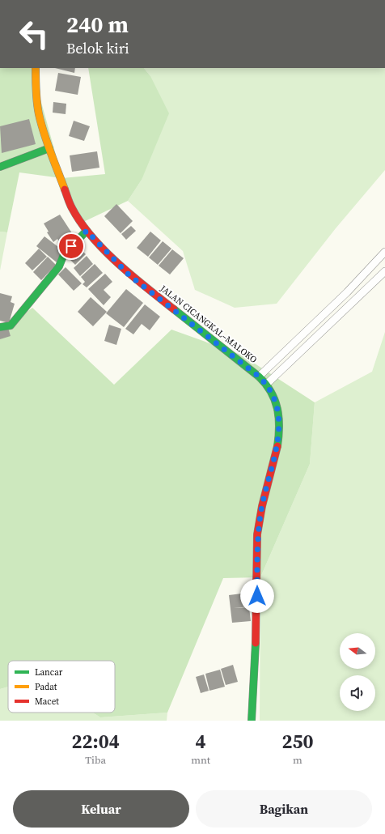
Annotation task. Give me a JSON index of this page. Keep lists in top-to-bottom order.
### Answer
{
  "streets": {
    "street": ["JALAN CICANGKAL–MALOKO"]
  },
  "legend": ["Lancar", "Padat", "Macet"],
  "north": "left",
  "page": {
    "turn": ["240 m", "Belok kiri"],
    "eta": [
      "22:04",
      "Tiba",
      "4",
      "mnt",
      "250",
      "m"
    ],
    "buttons": ["Keluar", "Bagikan"]
  }
}
